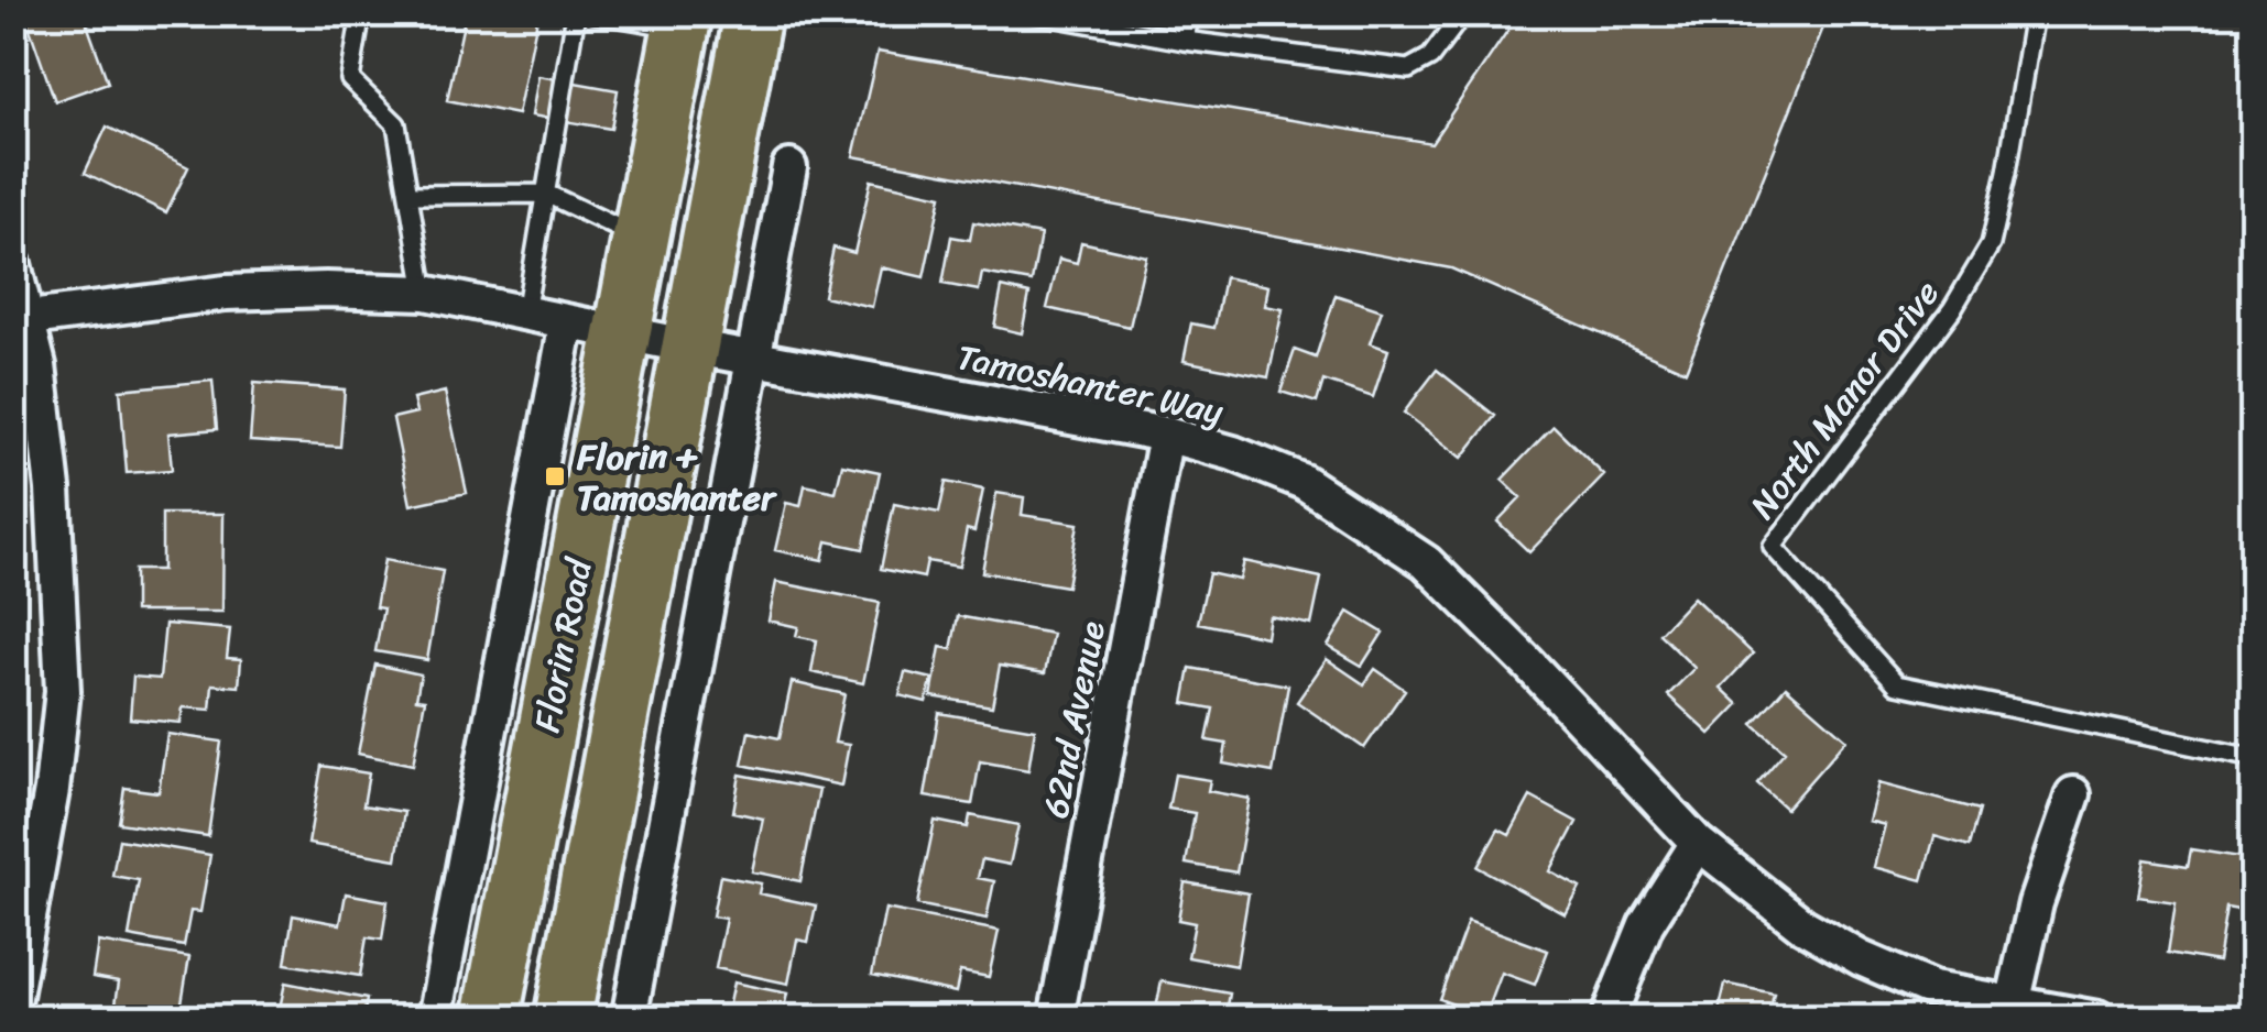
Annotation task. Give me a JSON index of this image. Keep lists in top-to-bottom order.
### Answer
{
  "streets": {
    "main road": ["Florin Road"],
    "street": ["Tamoshanter Way", "62nd Avenue"],
    "lane": ["North Manor Drive"]
  },
  "crossings": [
    ["Tamoshanter Way", "Florin Road"],
    ["Tamoshanter Way", "62nd Avenue"]
  ],
  "places": {
    "transit": ["Florin + Tamoshanter"]
  }
}
